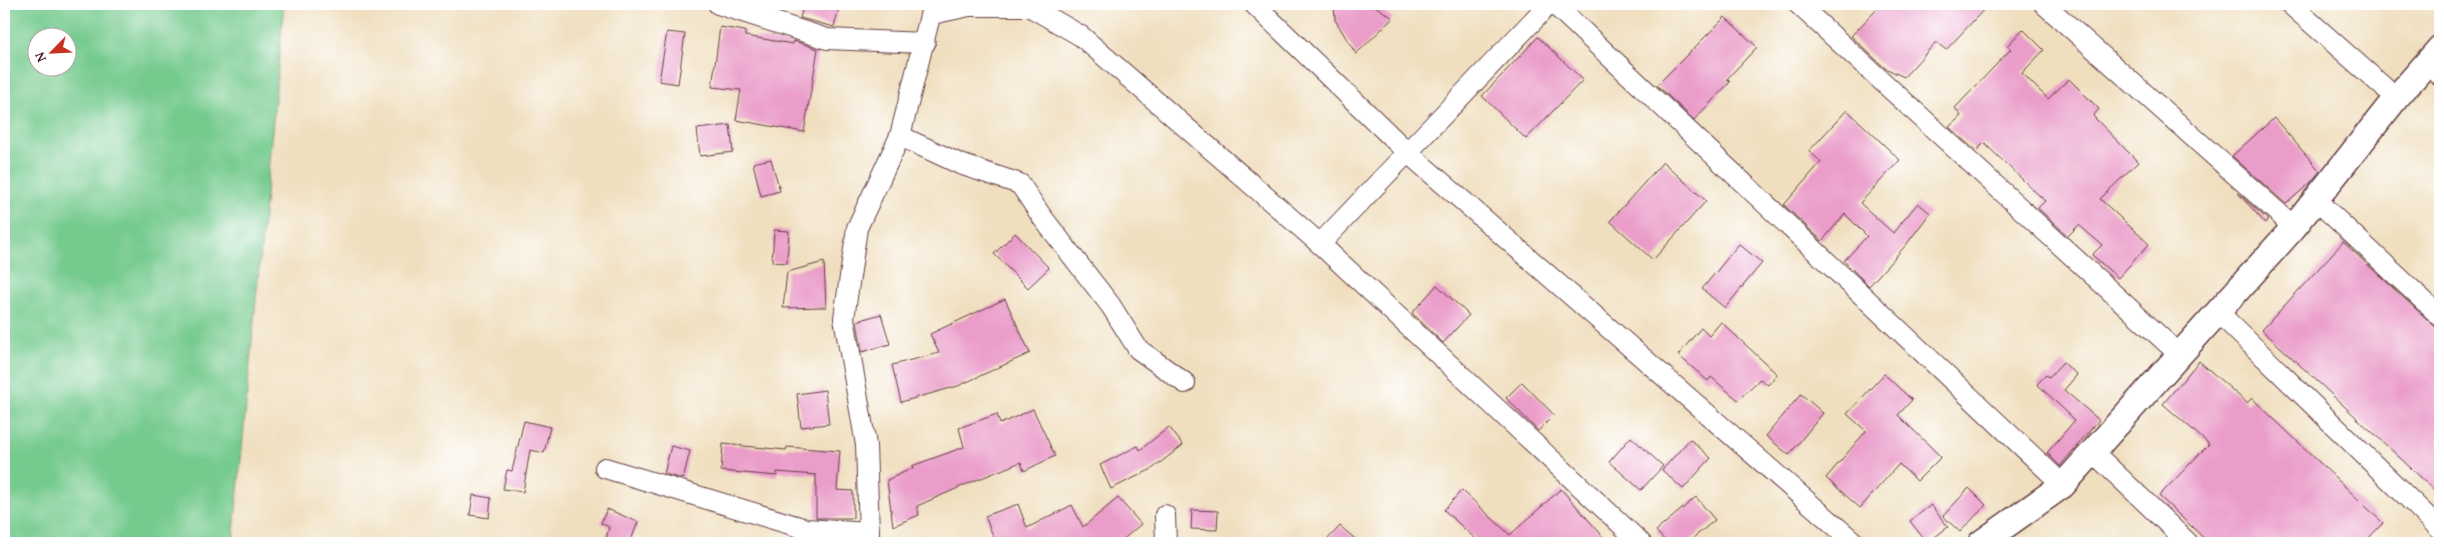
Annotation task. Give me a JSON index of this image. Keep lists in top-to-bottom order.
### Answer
{
  "north": "bottom left"
}
